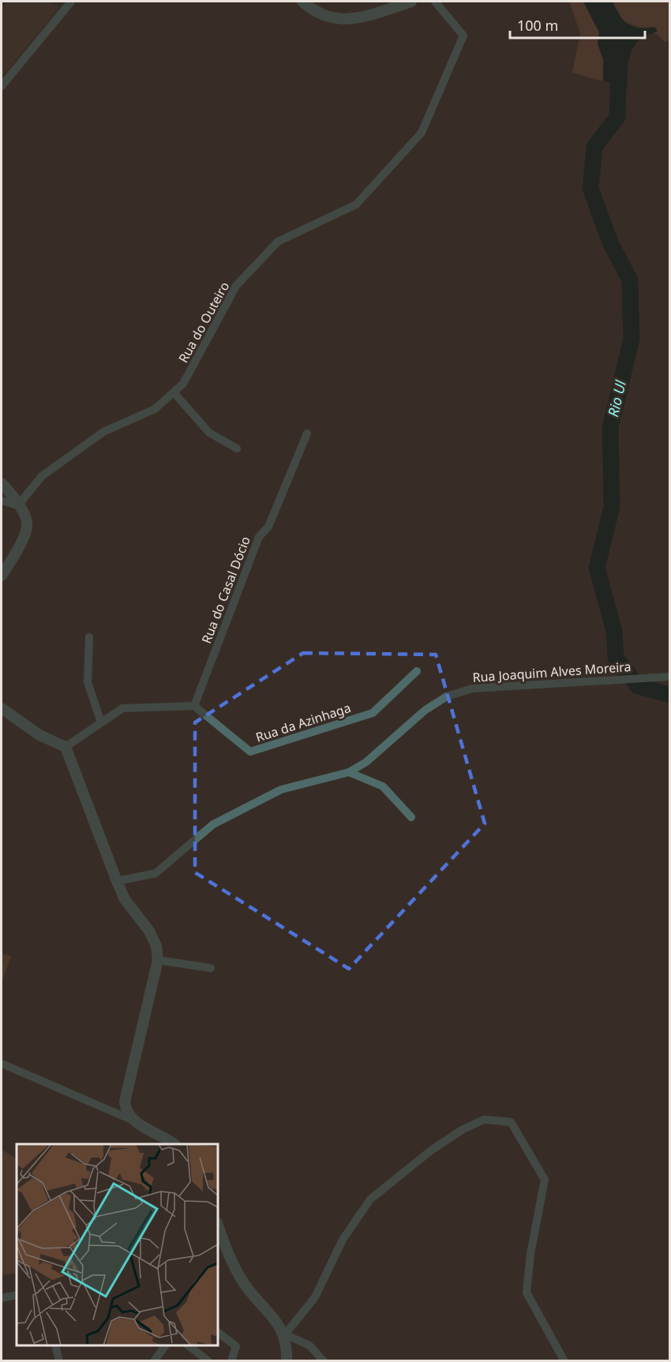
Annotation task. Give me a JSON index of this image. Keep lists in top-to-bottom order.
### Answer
{
  "streets": {
    "street": [
      "Rua do Outeiro",
      "Rua do Casal Dócio",
      "Rua Joaquim Alves Moreira",
      "Rua da Azinhaga"
    ]
  },
  "crossings": [
    ["Rua do Casal Dócio", "Rua da Azinhaga"]
  ],
  "water": ["Rio Ul"],
  "scale_bar": "100 m"
}
